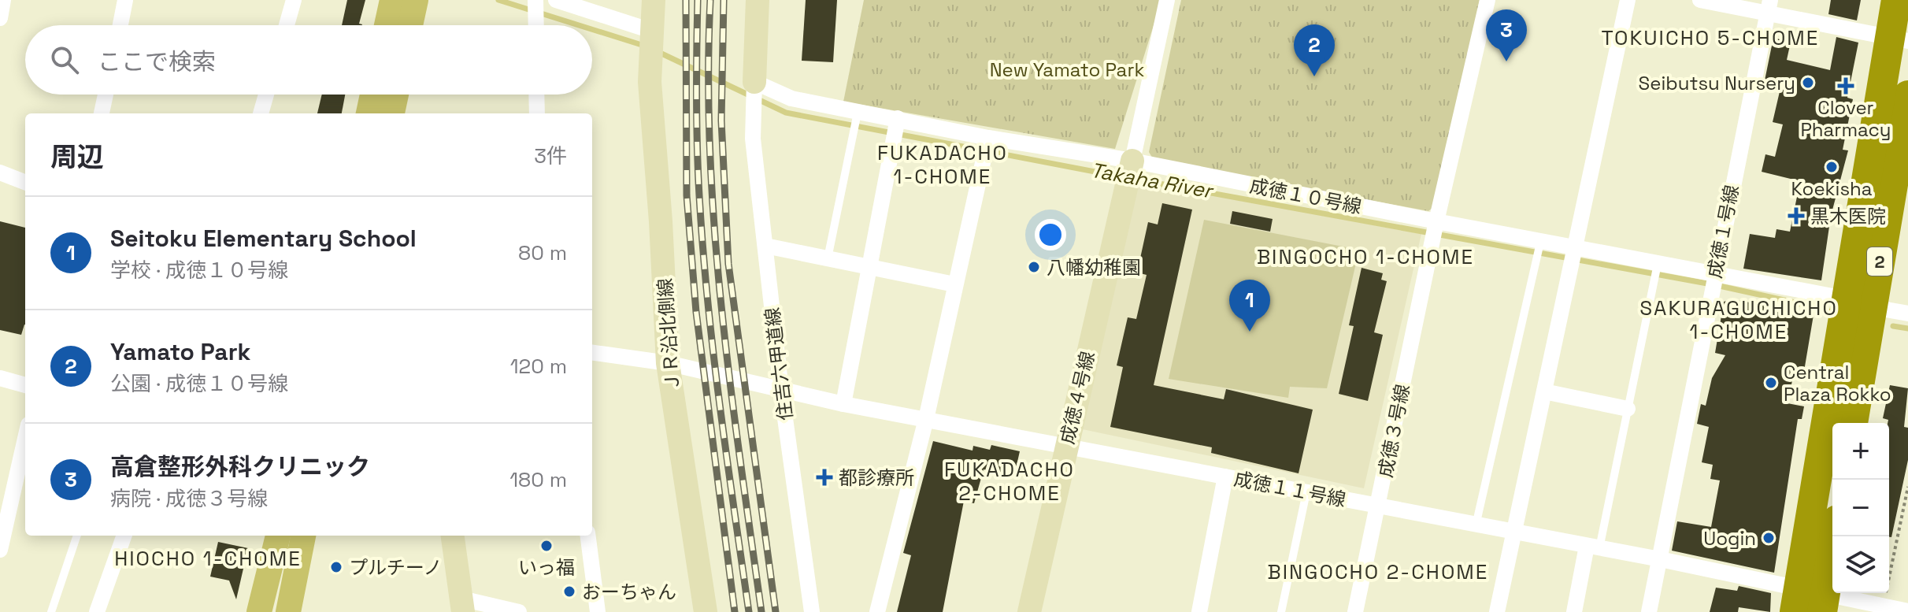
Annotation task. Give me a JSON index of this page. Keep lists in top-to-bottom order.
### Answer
{
  "streets": {
    "highway": ["2"],
    "street": [
      "成徳１０号線",
      "成徳１号線",
      "ＪＲ沿北側線",
      "住吉六甲道線",
      "成徳４号線",
      "成徳３号線",
      "成徳１１号線"
    ]
  },
  "crossings": [
    ["成徳１０号線", "成徳１号線"],
    ["成徳１０号線", "2"],
    ["成徳１０号線", "住吉六甲道線"],
    ["成徳１０号線", "成徳４号線"],
    ["成徳１０号線", "成徳３号線"],
    ["成徳１号線", "成徳１１号線"],
    ["2", "成徳１１号線"],
    ["ＪＲ沿北側線", "成徳１１号線"],
    ["住吉六甲道線", "成徳１１号線"],
    ["成徳４号線", "成徳１１号線"],
    ["成徳３号線", "成徳１１号線"]
  ],
  "districts": [
    "TOKUICHO 5-CHOME",
    "FUKADACHO 1-CHOME",
    "BINGOCHO 1-CHOME",
    "SAKURAGUCHICHO 1-CHOME",
    "FUKADACHO 2-CHOME",
    "HIOCHO 1-CHOME",
    "BINGOCHO 2-CHOME"
  ],
  "water": ["Takaha River"],
  "parks": ["New Yamato Park"],
  "places": {
    "other": [
      "Seibutsu Nursery",
      "Koekisha",
      "八幡幼稚園",
      "Central Plaza Rokko",
      "Uogin",
      "いっ福",
      "プルチーノ",
      "おーちゃん"
    ],
    "health": ["Clover Pharmacy", "黒木医院", "都診療所"]
  },
  "page": {
    "pins": ["3", "2", "1"],
    "search": "ここで検索",
    "heading": ["周辺", "3件"],
    "list": [
      {
        "mark": "1",
        "name": "Seitoku Elementary School",
        "note": "学校 · 成徳１０号線",
        "value": "80 m"
      },
      {
        "mark": "2",
        "name": "Yamato Park",
        "note": "公園 · 成徳１０号線",
        "value": "120 m"
      },
      {
        "mark": "3",
        "name": "高倉整形外科クリニック",
        "note": "病院 · 成徳３号線",
        "value": "180 m"
      }
    ],
    "map_buttons": ["+", "−"]
  }
}
